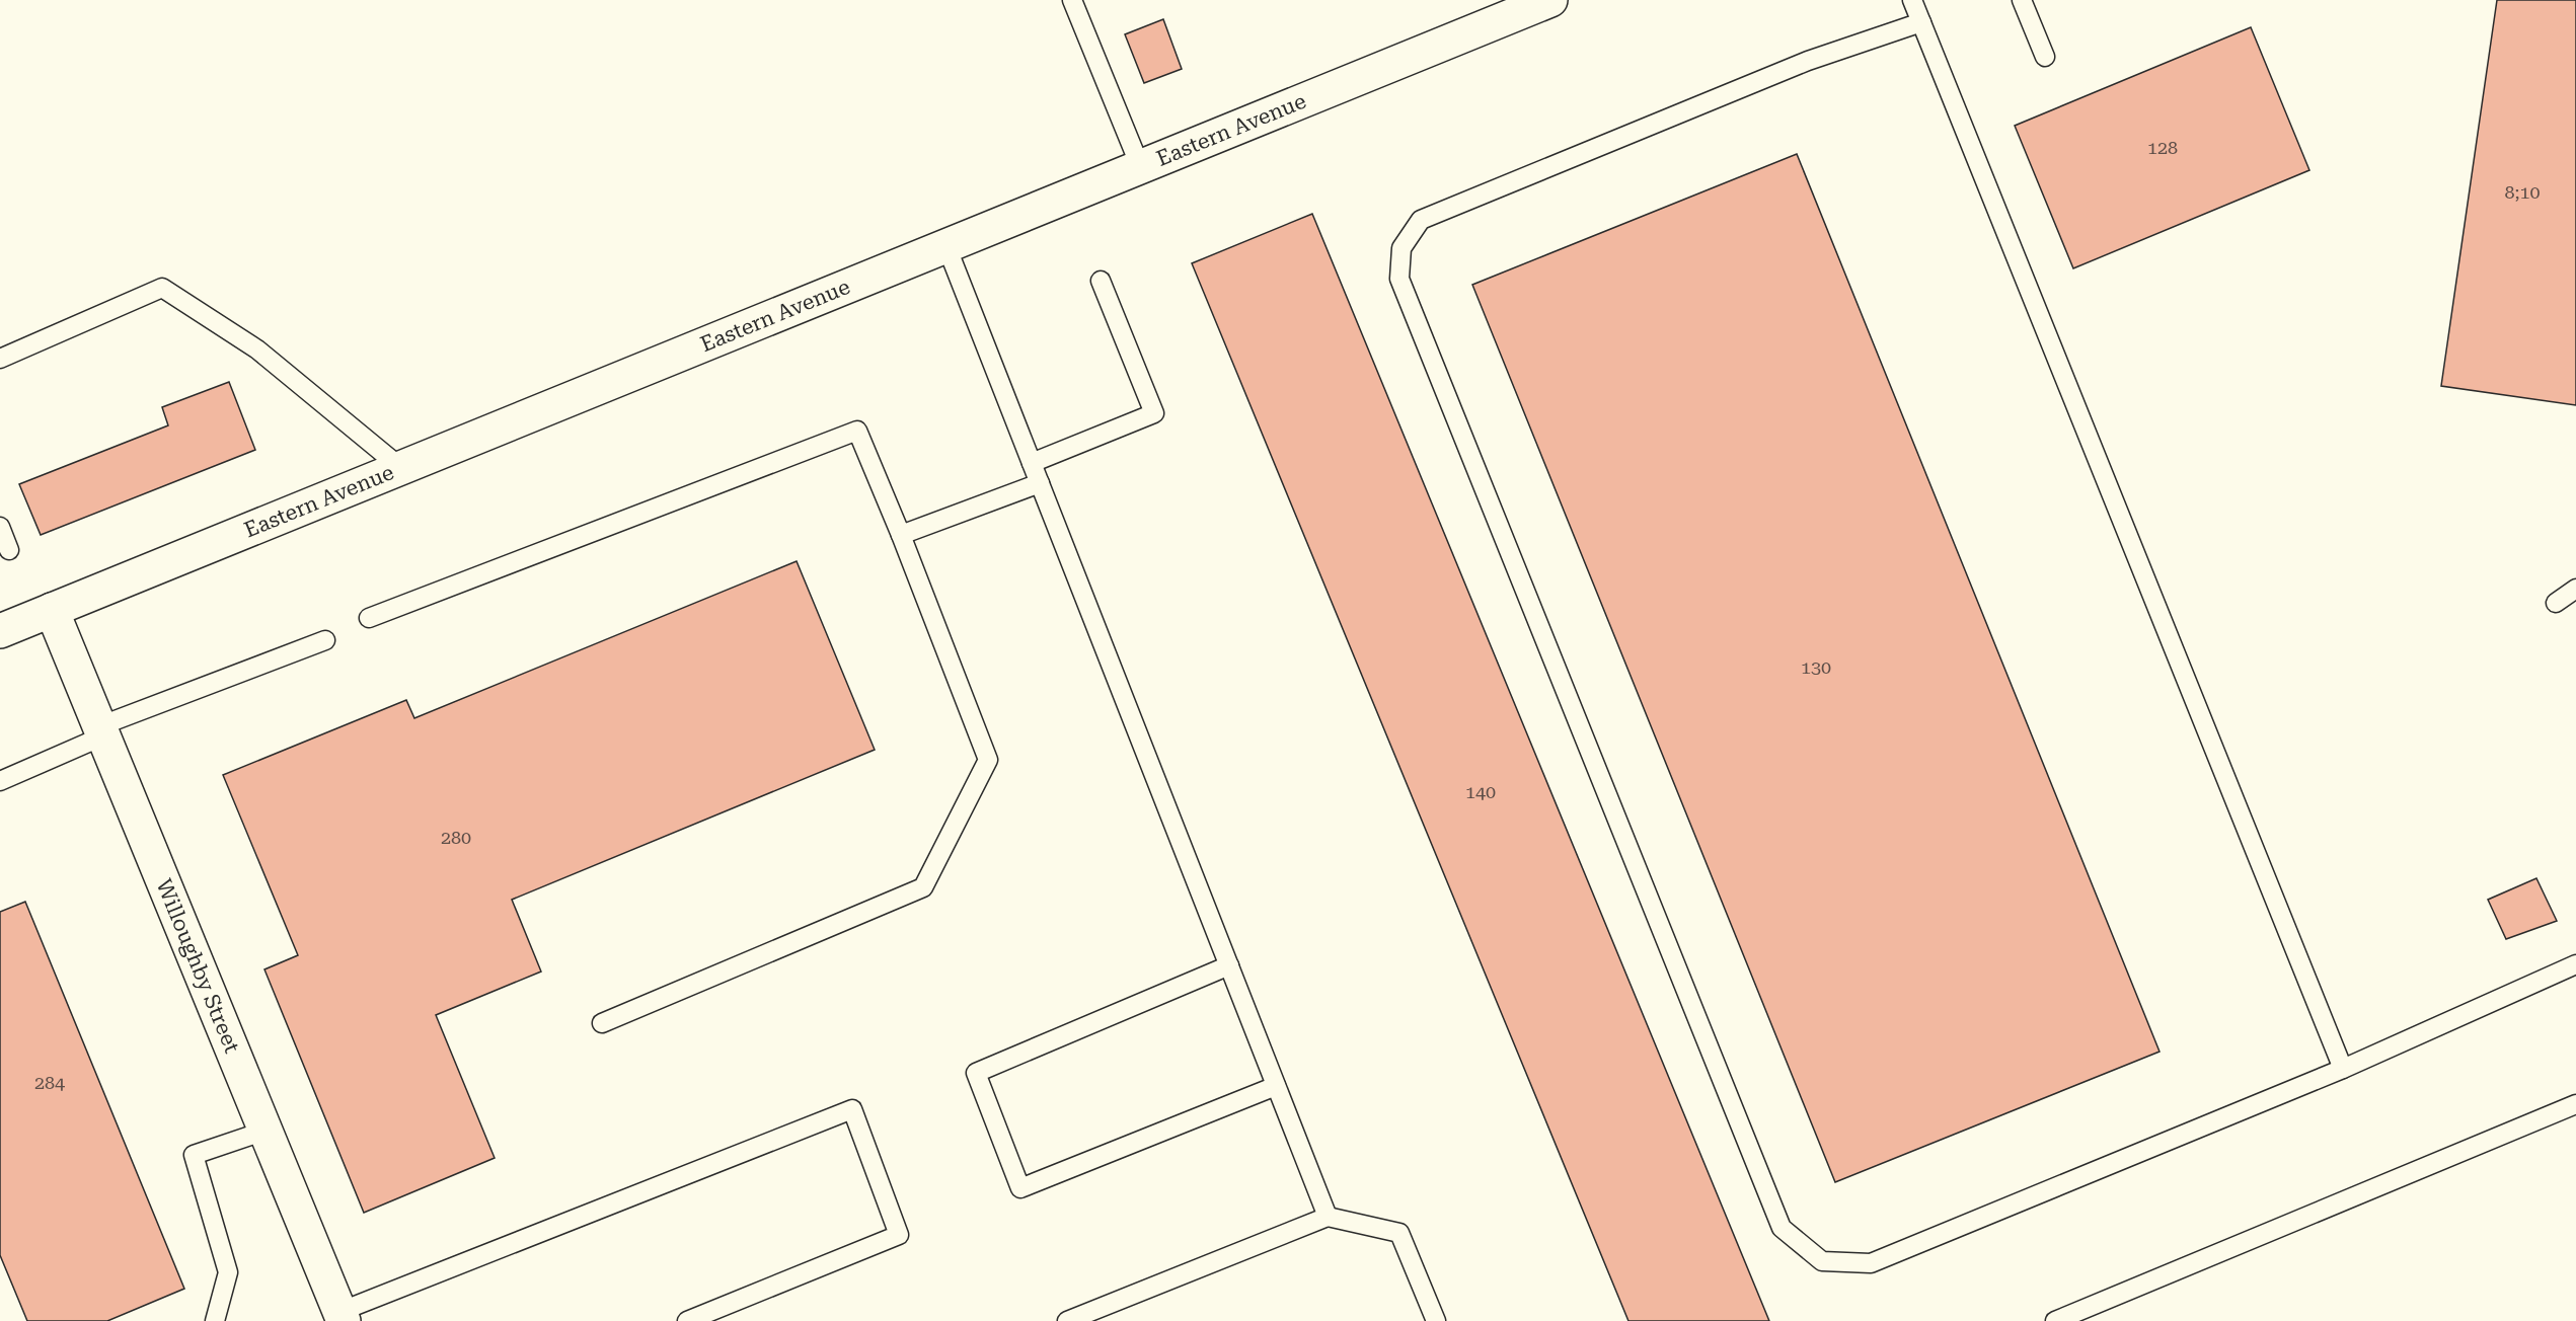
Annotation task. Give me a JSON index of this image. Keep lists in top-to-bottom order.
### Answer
{
  "streets": {
    "main road": ["Eastern Avenue", "Willoughby Street"]
  },
  "crossings": [
    ["Eastern Avenue", "Willoughby Street"]
  ],
  "house_numbers": [
    "128",
    "8;10",
    "130",
    "140",
    "280",
    "284"
  ]
}
